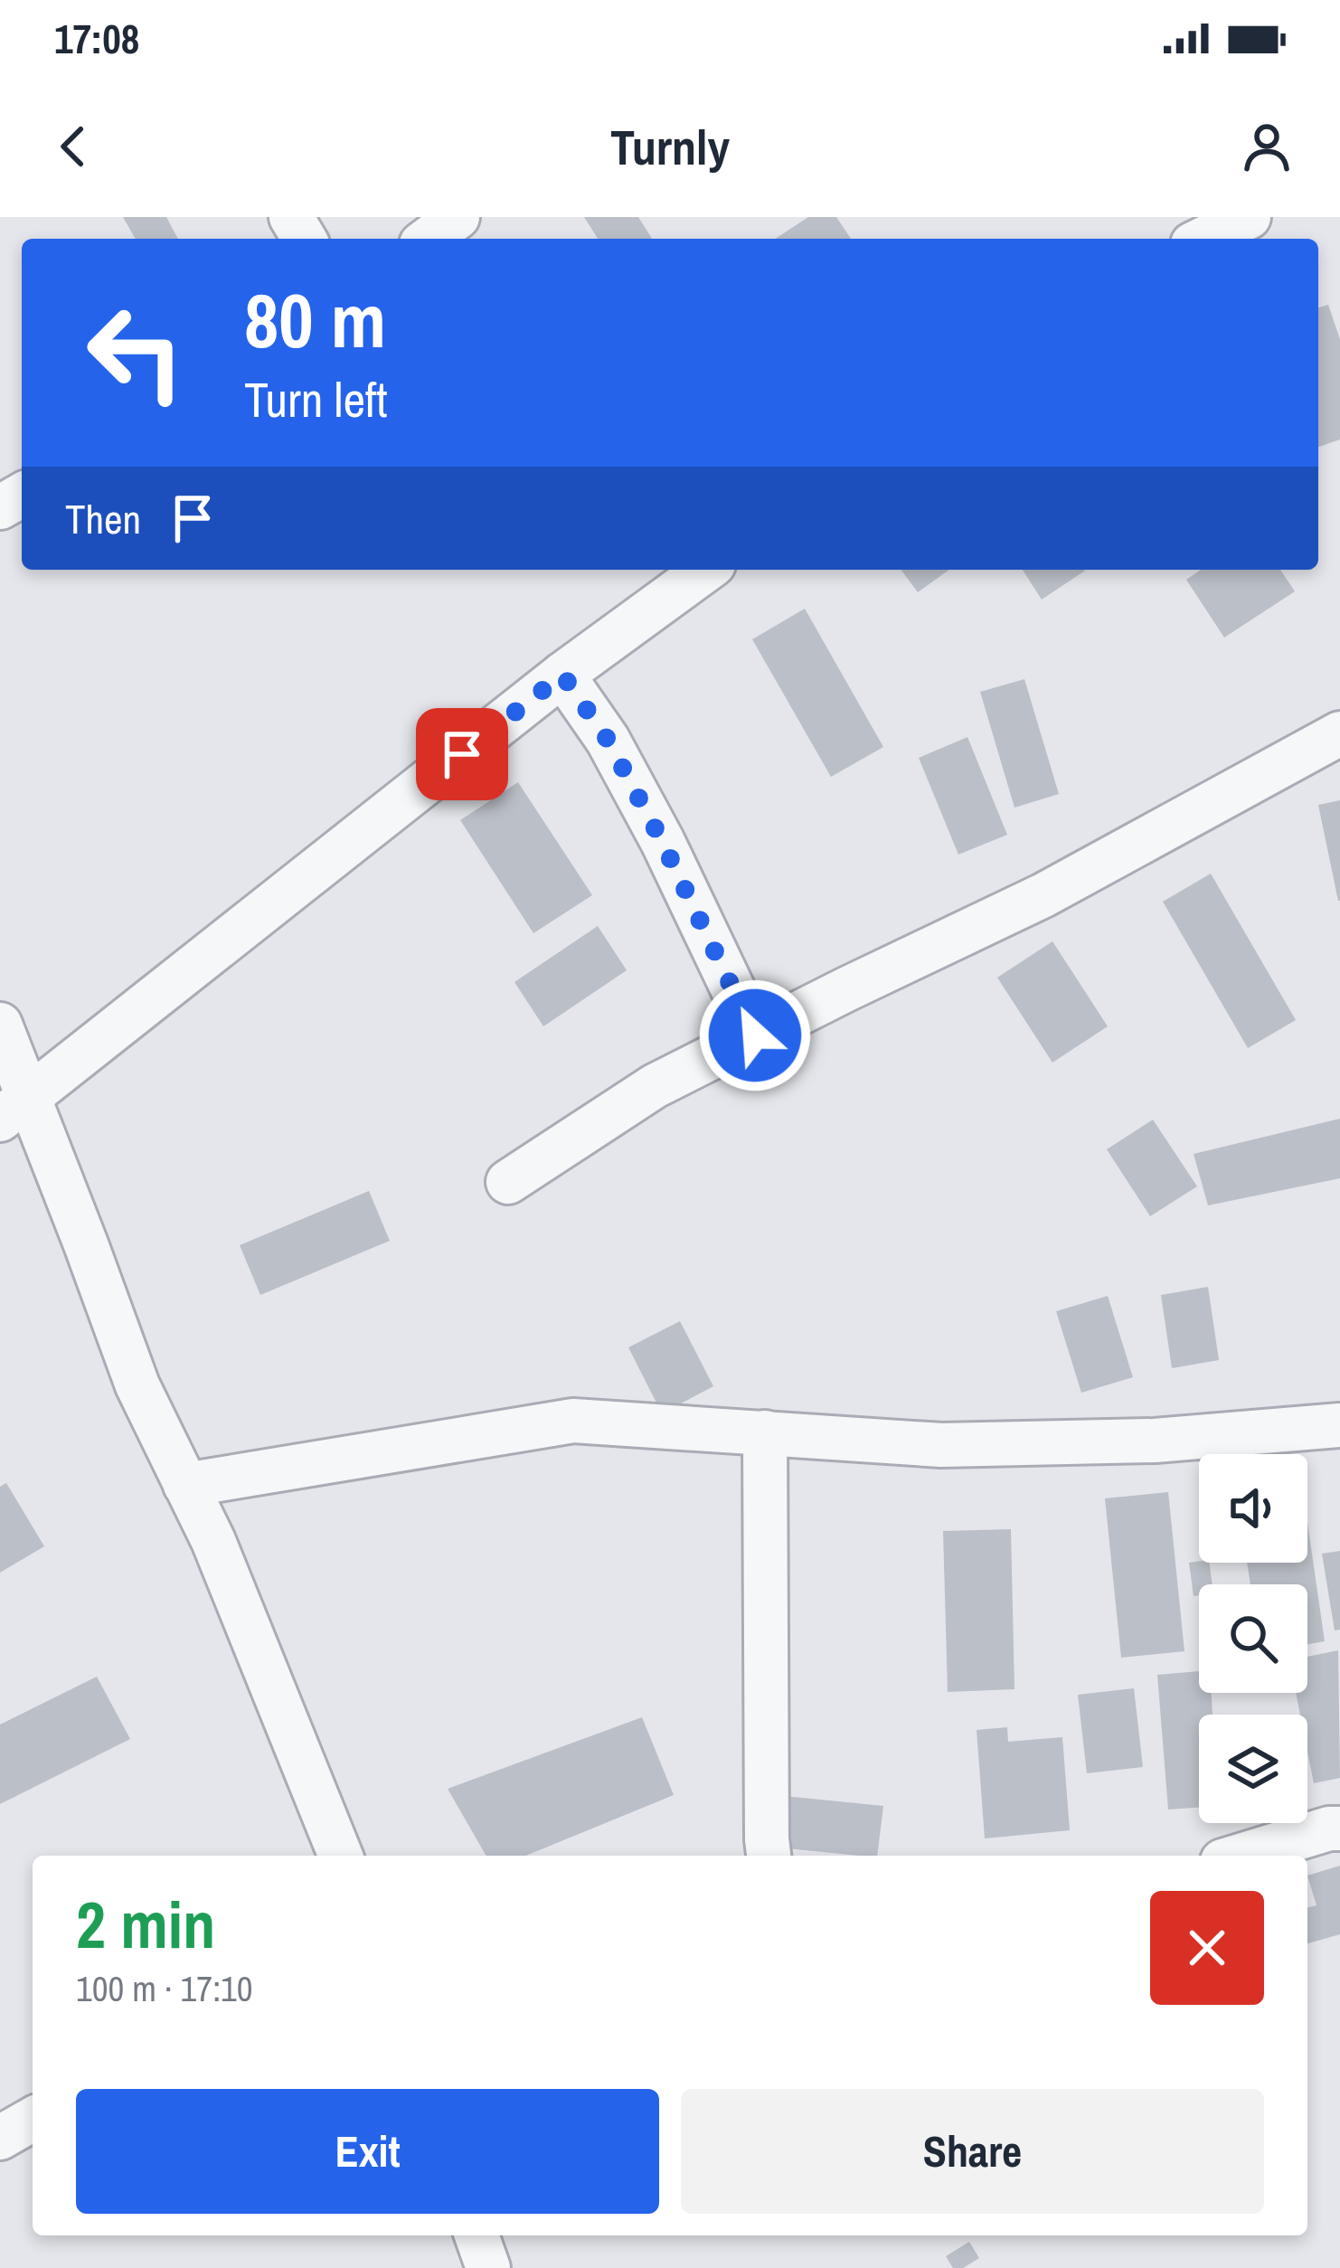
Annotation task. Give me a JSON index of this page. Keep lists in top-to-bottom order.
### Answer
{
  "page": {
    "status": "17:08",
    "header": "Turnly",
    "turn": ["80 m", "Turn left"],
    "then": "Then",
    "heading": ["2 min", "100 m · 17:10"],
    "buttons": ["Exit", "Share"]
  }
}
